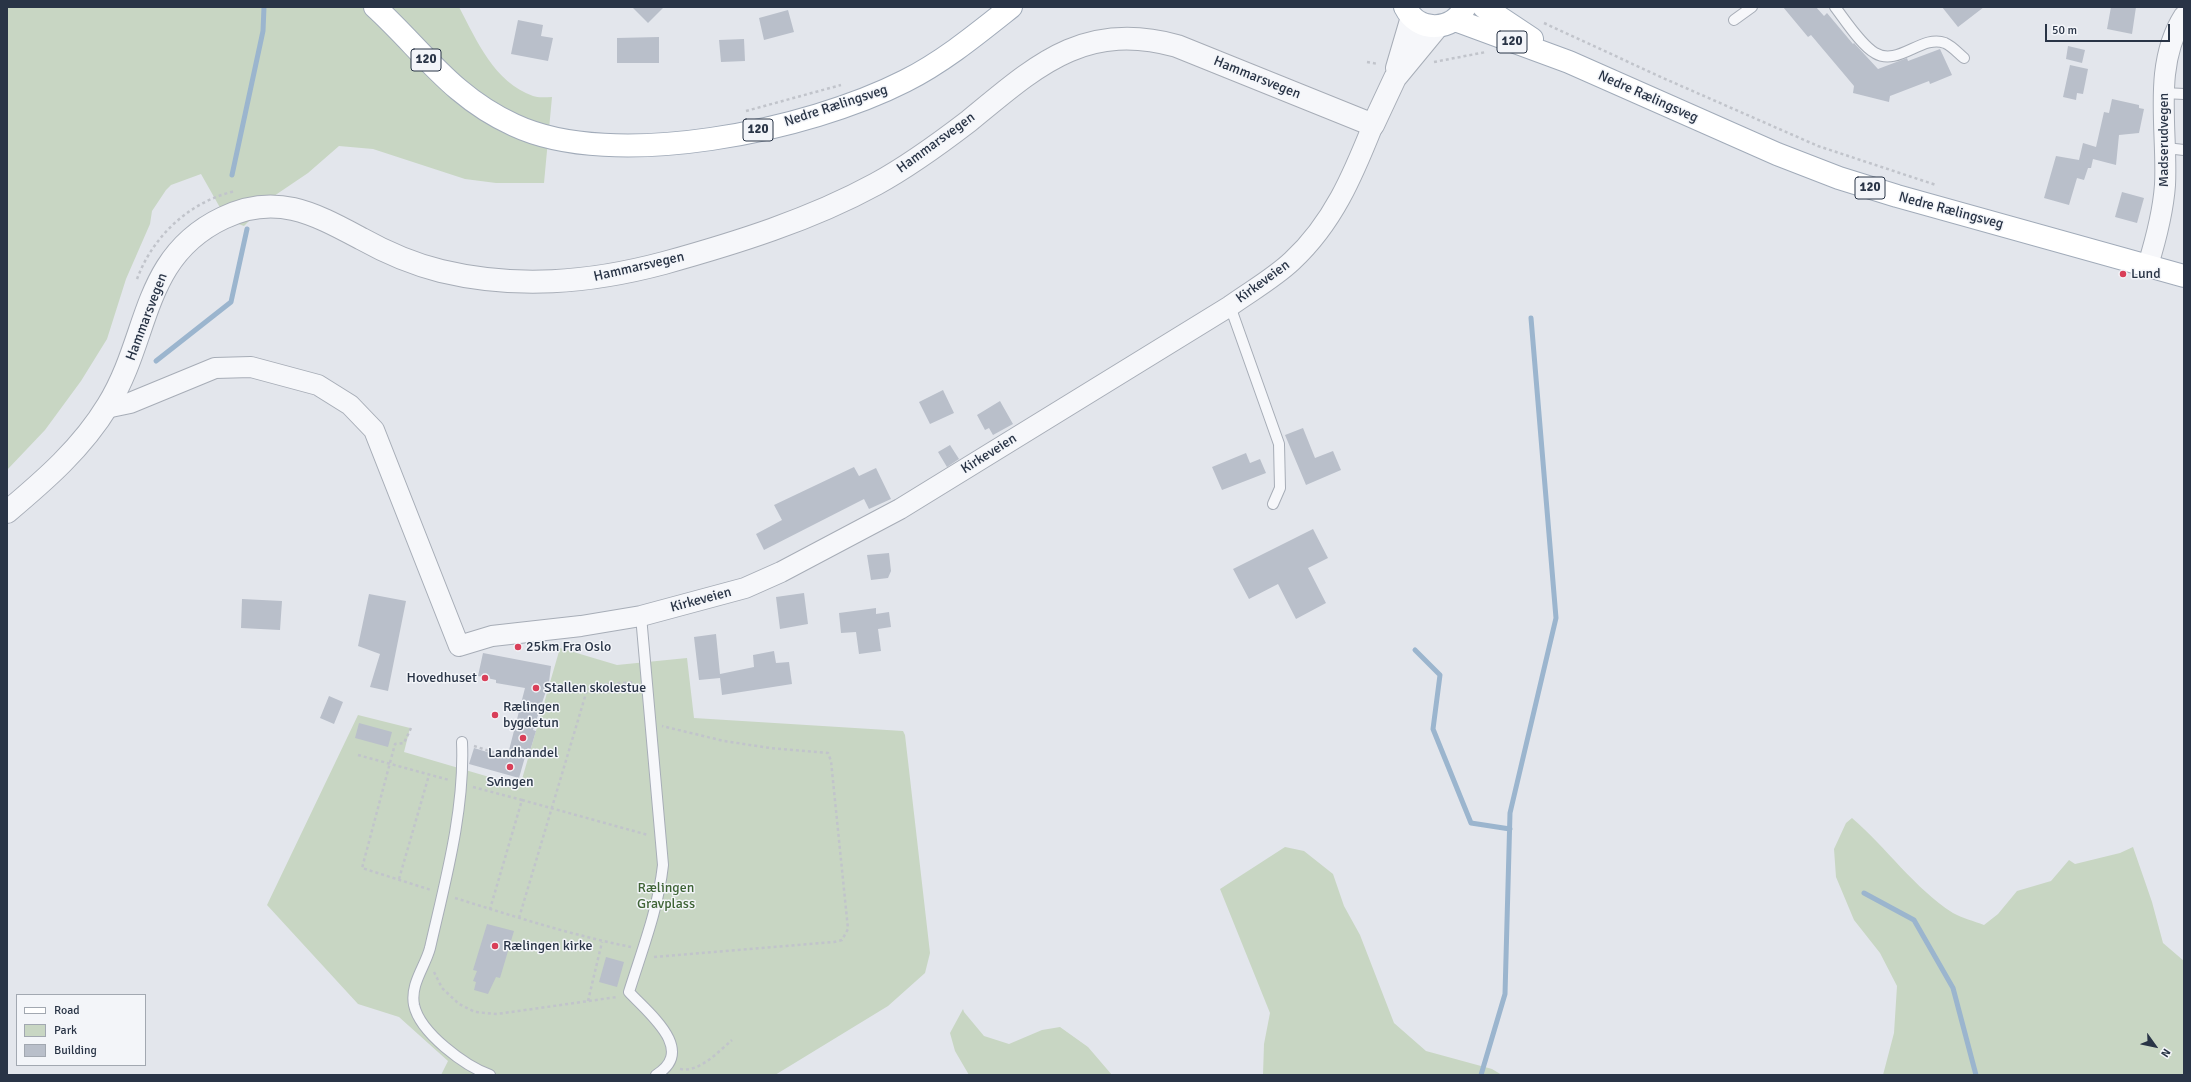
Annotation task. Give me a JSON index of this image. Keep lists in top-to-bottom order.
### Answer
{
  "streets": {
    "main road": ["120", "Nedre Rælingsveg"],
    "street": ["Hammarsvegen", "Madserudvegen", "Kirkeveien"]
  },
  "crossings": [
    ["120", "Nedre Rælingsveg"],
    ["120", "Kirkeveien"],
    ["Hammarsvegen", "Kirkeveien"],
    ["Nedre Rælingsveg", "Madserudvegen"],
    ["Nedre Rælingsveg", "Kirkeveien"]
  ],
  "parks": ["Rælingen Gravplass"],
  "places": [
    "Lund",
    "25km Fra Oslo",
    "Hovedhuset",
    "Stallen skolestue",
    "Rælingen bygdetun",
    "Landhandel",
    "Svingen",
    "Rælingen kirke"
  ],
  "legend": ["Road", "Park", "Building"],
  "scale_bar": "50 m",
  "north": "bottom right"
}
